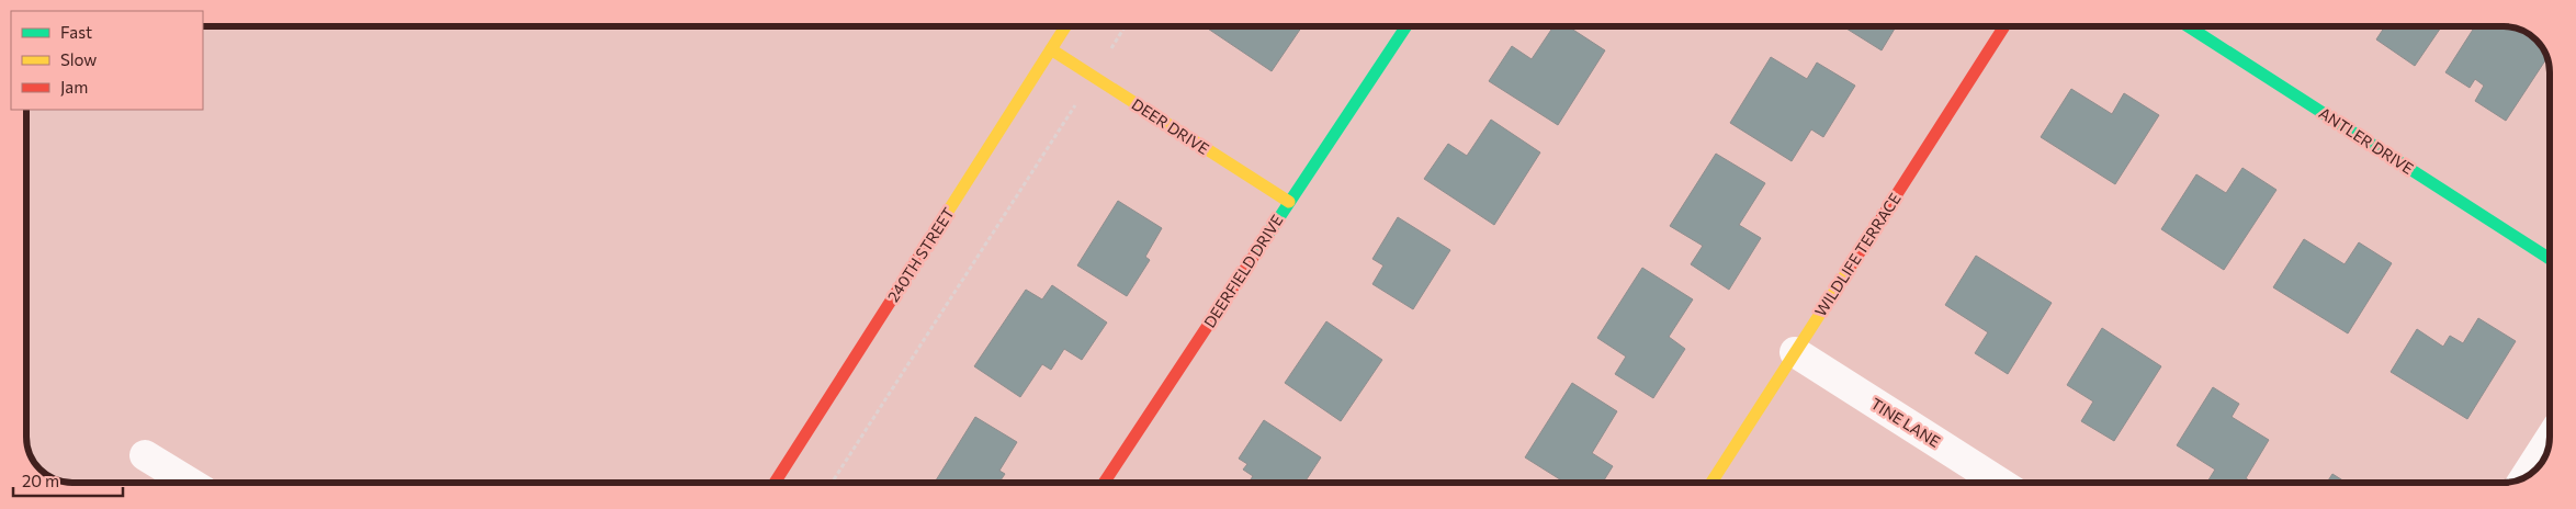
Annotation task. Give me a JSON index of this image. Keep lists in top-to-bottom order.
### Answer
{
  "streets": {
    "street": [
      "DEER DRIVE",
      "ANTLER DRIVE",
      "240TH STREET",
      "WILDLIFE TERRACE",
      "DEERFIELD DRIVE",
      "TINE LANE"
    ]
  },
  "crossings": [
    ["DEER DRIVE", "240TH STREET"],
    ["DEER DRIVE", "DEERFIELD DRIVE"],
    ["WILDLIFE TERRACE", "TINE LANE"]
  ],
  "legend": ["Fast", "Slow", "Jam"],
  "scale_bar": "20 m"
}
